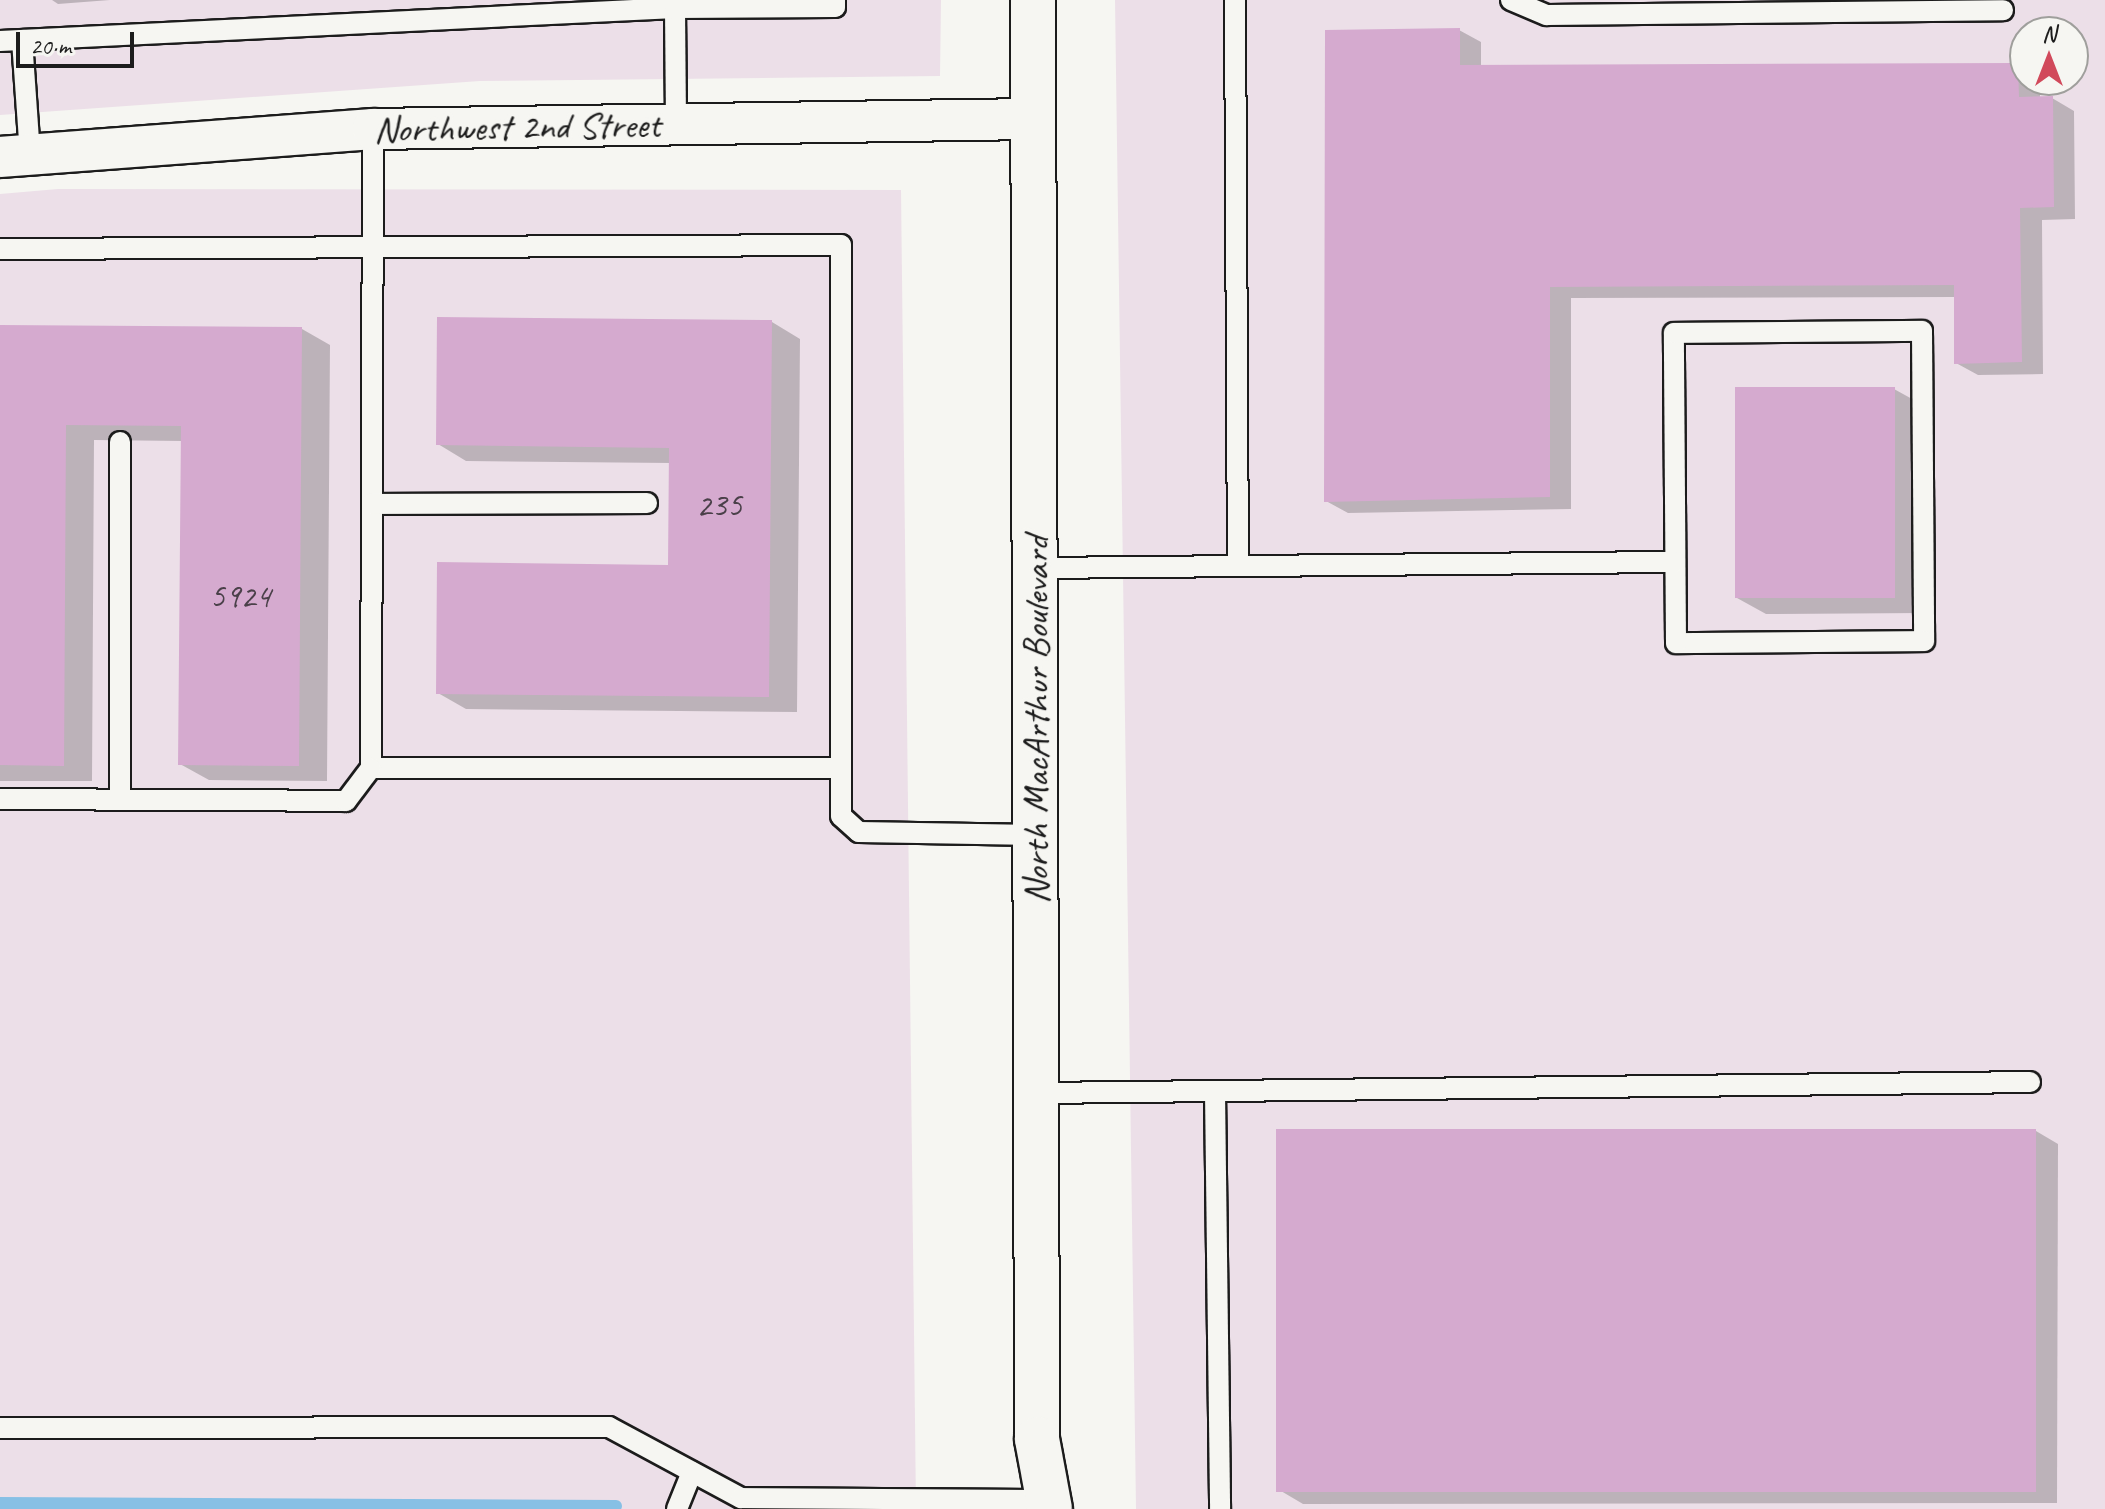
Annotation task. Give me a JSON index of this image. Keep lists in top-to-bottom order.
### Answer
{
  "streets": {
    "main road": ["North MacArthur Boulevard"],
    "street": ["Northwest 2nd Street"]
  },
  "crossings": [
    ["Northwest 2nd Street", "North MacArthur Boulevard"]
  ],
  "house_numbers": ["235", "5924"],
  "scale_bar": "20 m",
  "north": "top"
}
